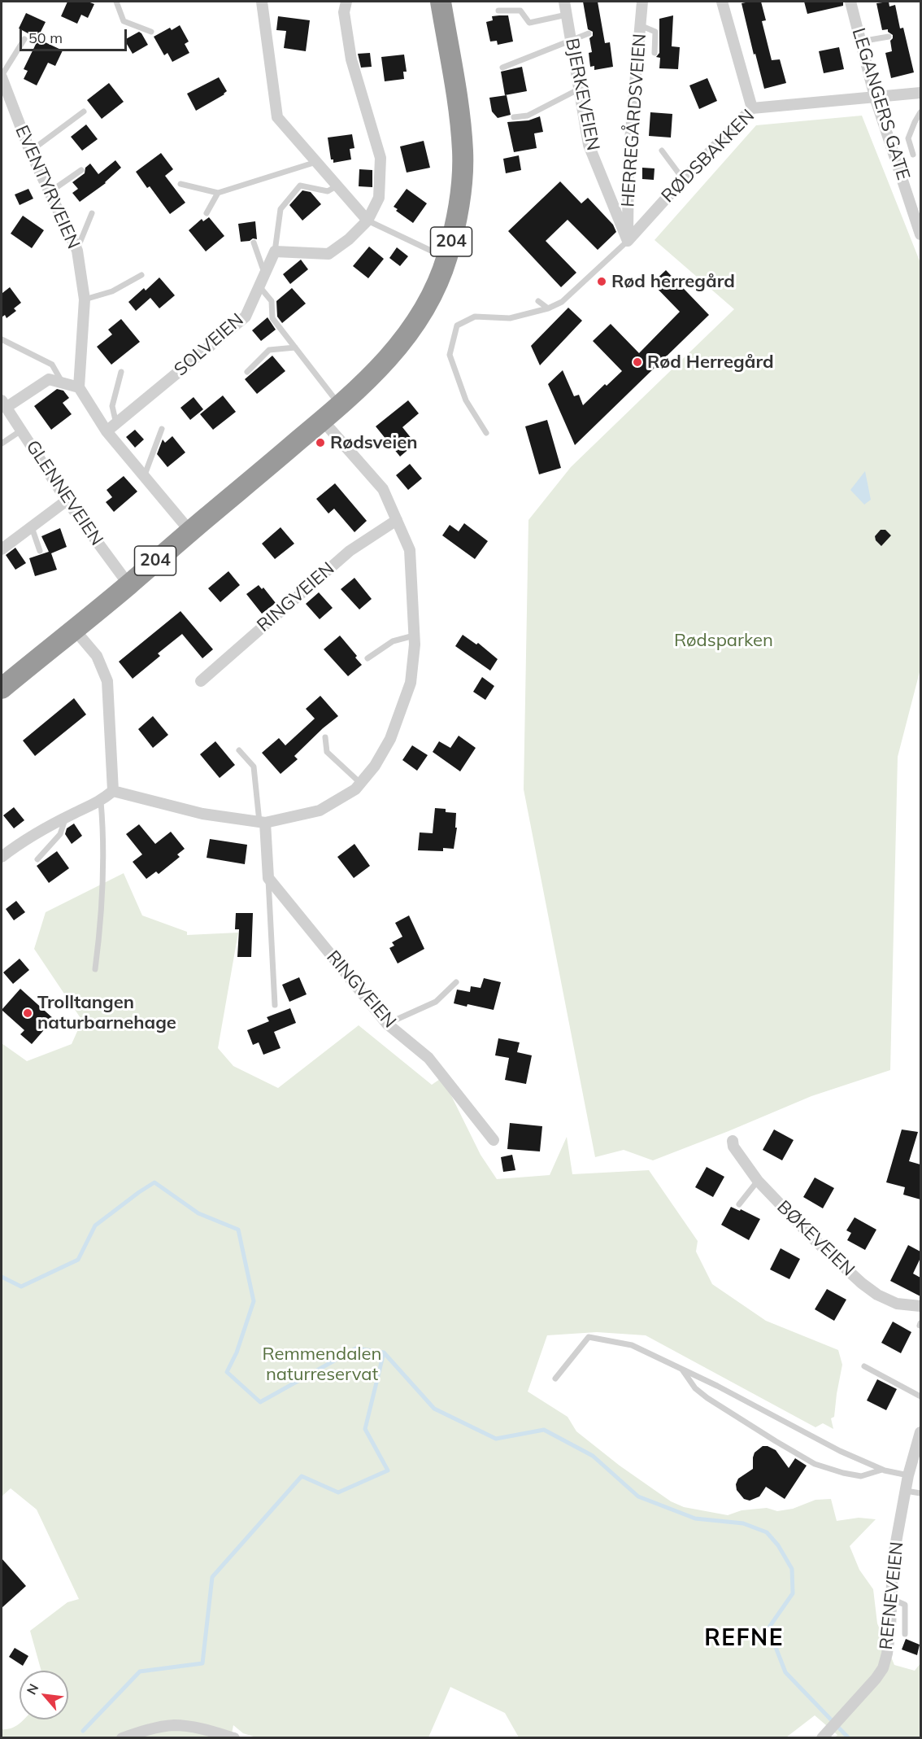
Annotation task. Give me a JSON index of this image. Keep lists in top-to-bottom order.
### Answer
{
  "streets": {
    "highway": ["204"],
    "street": [
      "BJERKEVEIEN",
      "LEGANGERS GATE",
      "HERREGÅRDSVEIEN",
      "RØDSBAKKEN",
      "EVENTYRVEIEN",
      "SOLVEIEN",
      "GLENNEVEIEN",
      "RINGVEIEN",
      "BØKEVEIEN",
      "REFNEVEIEN"
    ]
  },
  "crossings": [
    ["BJERKEVEIEN", "HERREGÅRDSVEIEN"],
    ["BJERKEVEIEN", "RØDSBAKKEN"],
    ["LEGANGERS GATE", "RØDSBAKKEN"],
    ["HERREGÅRDSVEIEN", "RØDSBAKKEN"],
    ["204", "GLENNEVEIEN"]
  ],
  "districts": ["REFNE"],
  "parks": ["Rødsparken", "Remmendalen naturreservat"],
  "places": [
    "Rød herregård",
    "Rød Herregård",
    "Rødsveien",
    "Trolltangen naturbarnehage"
  ],
  "scale_bar": "50 m",
  "north": "top left"
}
